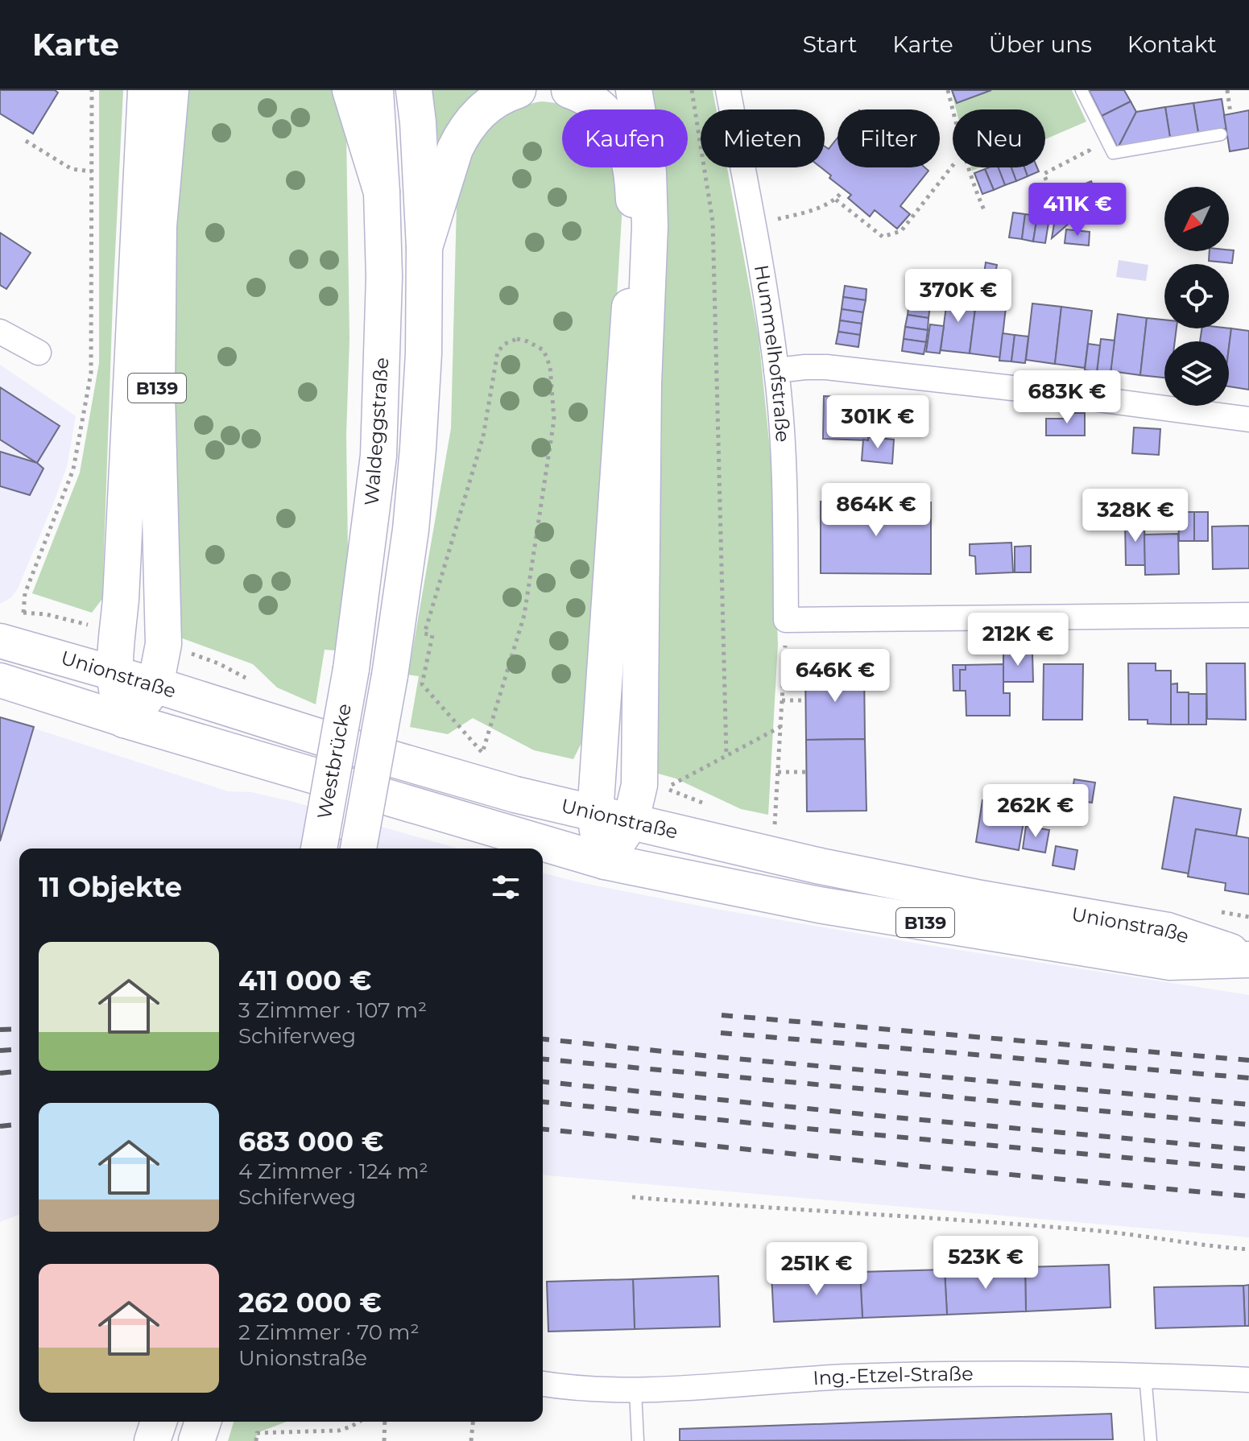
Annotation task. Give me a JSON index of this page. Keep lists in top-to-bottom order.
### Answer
{
  "streets": {
    "main road": [
      "B139",
      "Waldeggstraße",
      "Unionstraße",
      "Westbrücke"
    ],
    "street": ["Hummelhofstraße", "Ing.-Etzel-Straße"]
  },
  "crossings": [
    ["B139", "Unionstraße"],
    ["Waldeggstraße", "Westbrücke"]
  ],
  "north": "bottom left",
  "page": {
    "header": "Karte",
    "nav": [
      "Start",
      "Karte",
      "Über uns",
      "Kontakt"
    ],
    "chip": [
      "Kaufen",
      "Mieten",
      "Filter",
      "Neu"
    ],
    "price": [
      "411K €",
      "370K €",
      "683K €",
      "301K €",
      "864K €",
      "328K €",
      "212K €",
      "646K €",
      "262K €",
      "523K €",
      "251K €"
    ],
    "heading": "11 Objekte",
    "list": [
      {
        "name": "411 000 €",
        "note": "3 Zimmer · 107 m² · Schiferweg"
      },
      {
        "name": "683 000 €",
        "note": "4 Zimmer · 124 m² · Schiferweg"
      },
      {
        "name": "262 000 €",
        "note": "2 Zimmer · 70 m² · Unionstraße"
      }
    ]
  }
}
